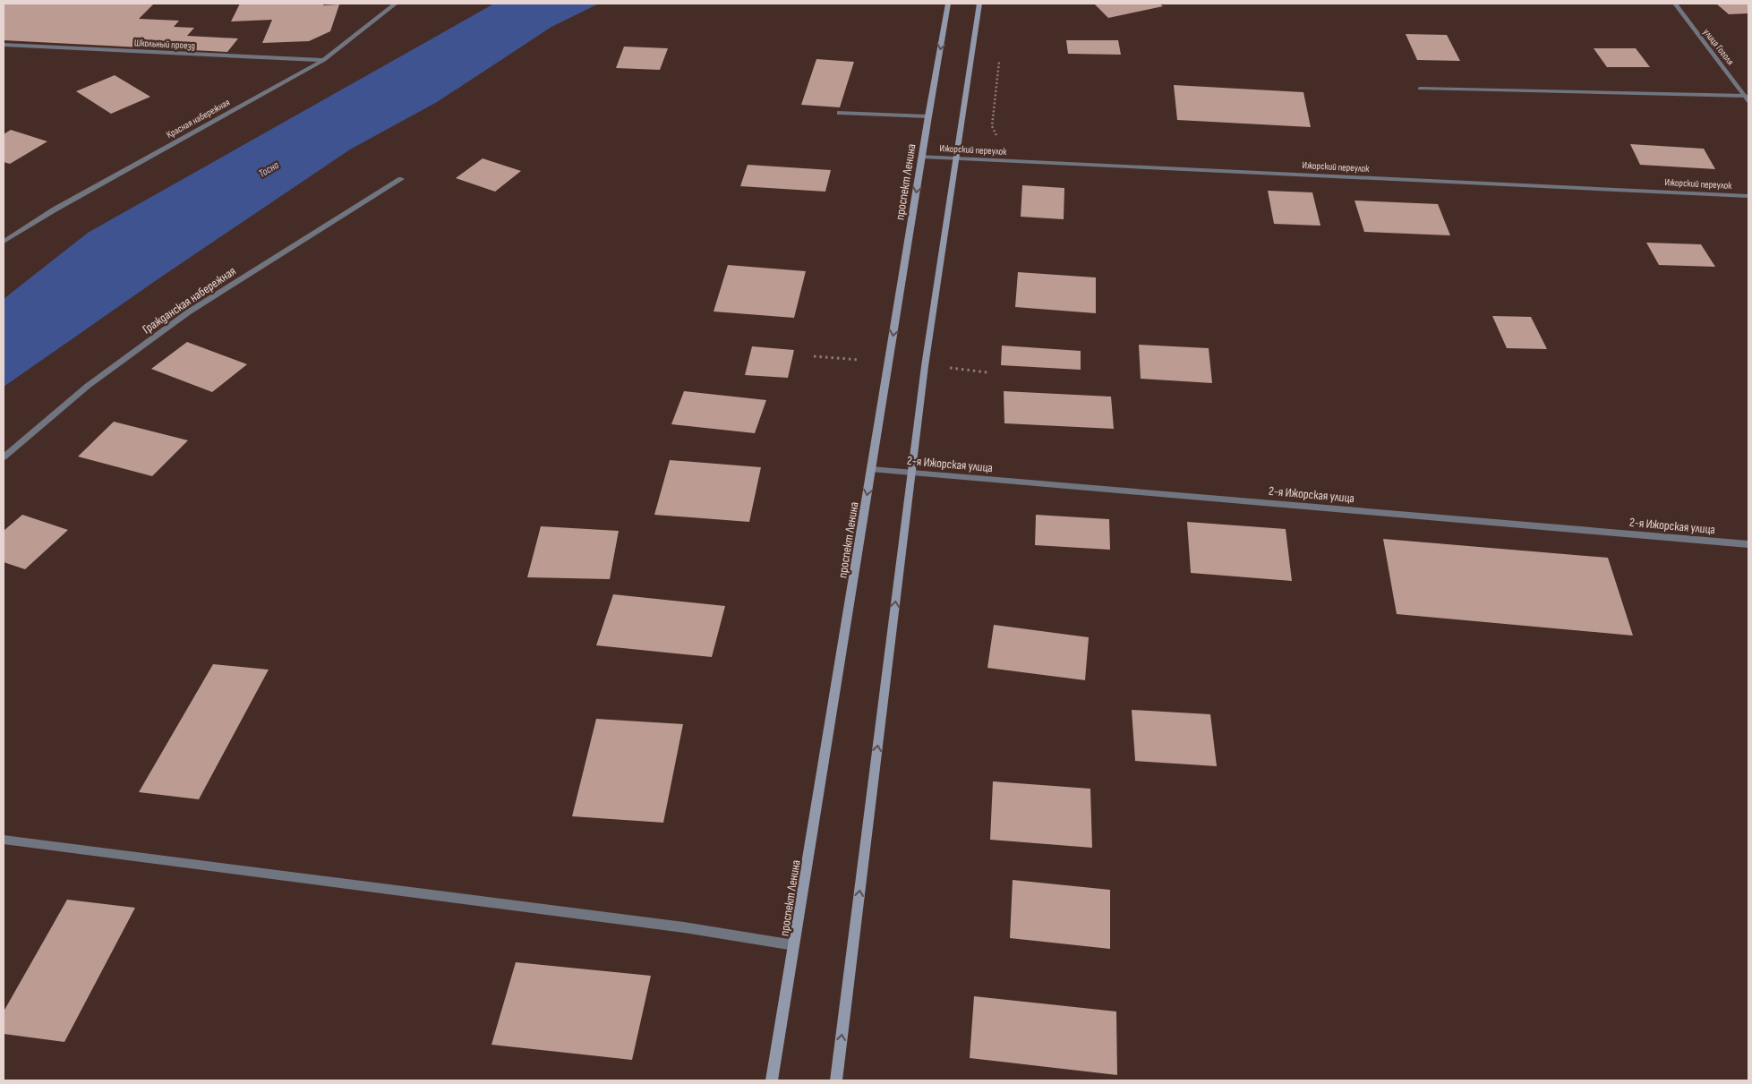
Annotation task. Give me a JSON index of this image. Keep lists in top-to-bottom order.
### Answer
{
  "streets": {
    "main road": ["проспект Ленина"],
    "street": [
      "Школьный проезд",
      "улица Гоголя",
      "Красная набережная",
      "Ижорский переулок",
      "Гражданская набережная",
      "2-я Ижорская улица"
    ]
  },
  "crossings": [
    ["Школьный проезд", "Красная набережная"],
    ["Ижорский переулок", "проспект Ленина"],
    ["проспект Ленина", "2-я Ижорская улица"]
  ],
  "water": ["Тосна"]
}
